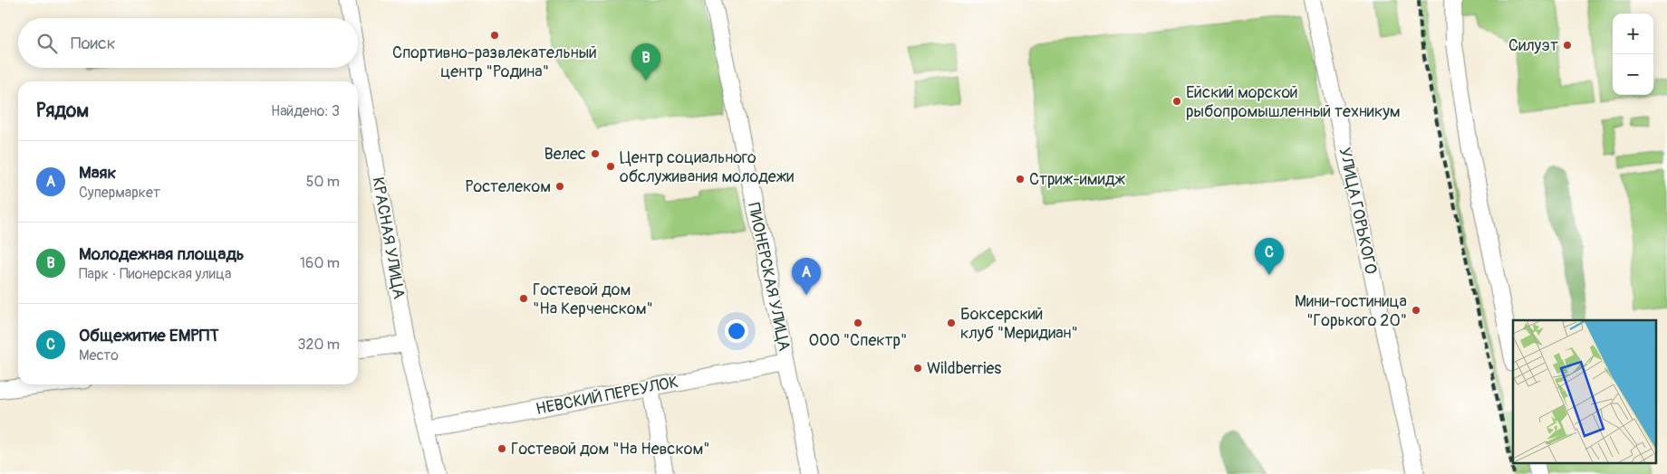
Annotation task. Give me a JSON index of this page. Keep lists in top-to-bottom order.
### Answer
{
  "streets": {
    "street": [
      "УЛИЦА ГОРЬКОГО",
      "КРАСНАЯ УЛИЦА",
      "ПИОНЕРСКАЯ УЛИЦА",
      "НЕВСКИЙ ПЕРЕУЛОК"
    ]
  },
  "crossings": [
    ["КРАСНАЯ УЛИЦА", "НЕВСКИЙ ПЕРЕУЛОК"],
    ["ПИОНЕРСКАЯ УЛИЦА", "НЕВСКИЙ ПЕРЕУЛОК"]
  ],
  "places": [
    "Спортивно-развлекательный центр \"Родина\"",
    "Силуэт",
    "Ейский морской рыбопромышленный техникум",
    "Велес",
    "Центр социального обслуживания молодежи",
    "Стриж-имидж",
    "Ростелеком",
    "Гостевой дом \"На Керченском\"",
    "Мини-гостиница \"Горького 20\"",
    "ООО \"Спектр\"",
    "Боксерский клуб \"Меридиан\"",
    "Wildberries",
    "Гостевой дом \"На Невском\""
  ],
  "page": {
    "map_buttons": ["+", "−"],
    "search": "Поиск",
    "pins": ["B", "C", "A"],
    "heading": ["Рядом", "Найдено: 3"],
    "list": [
      {
        "mark": "A",
        "name": "Маяк",
        "note": "Супермаркет",
        "value": "50 m"
      },
      {
        "mark": "B",
        "name": "Молодежная площадь",
        "note": "Парк · Пионерская улица",
        "value": "160 m"
      },
      {
        "mark": "C",
        "name": "Общежитие ЕМРПТ",
        "note": "Место",
        "value": "320 m"
      }
    ]
  }
}
